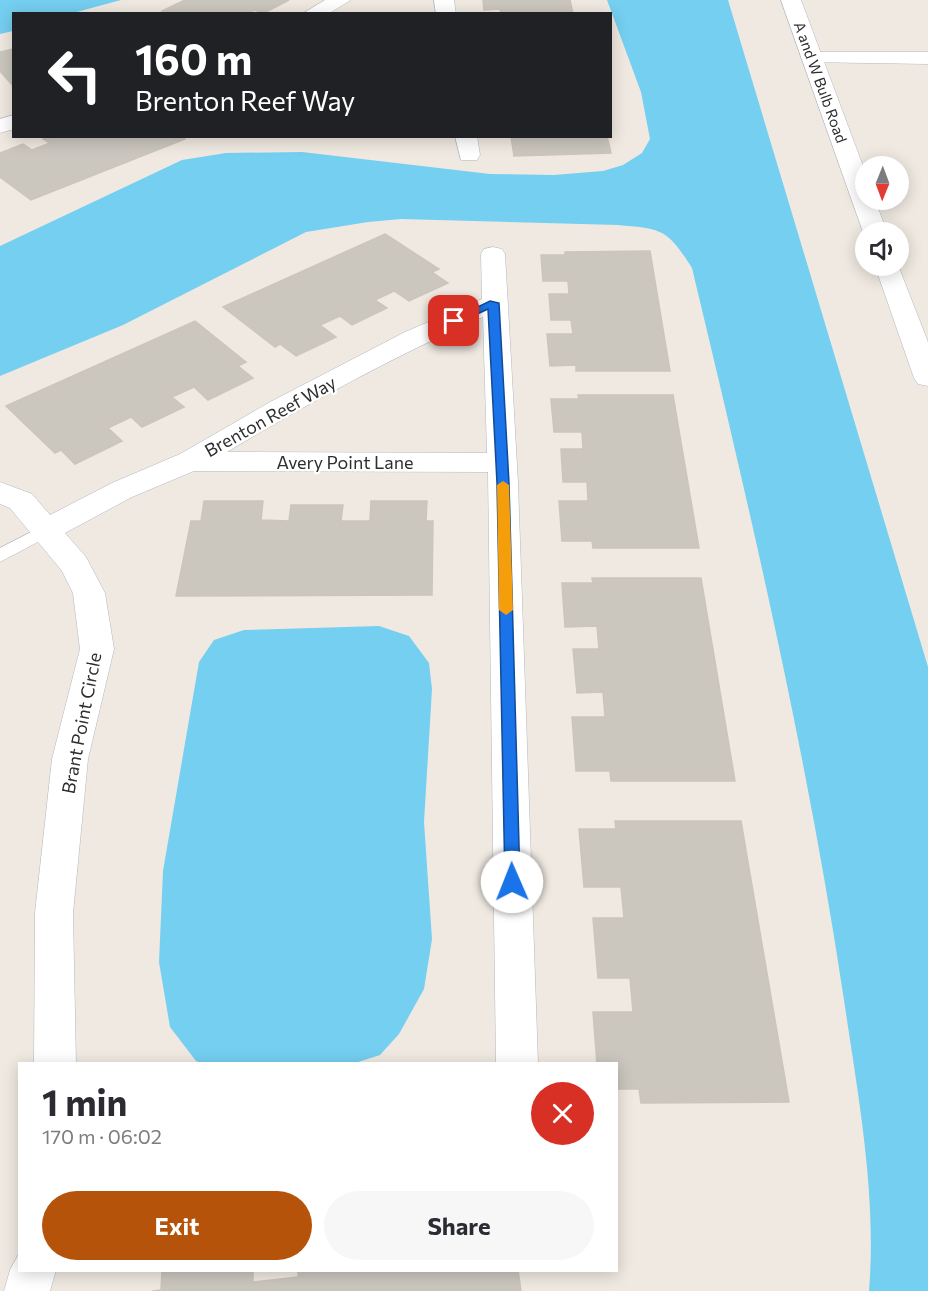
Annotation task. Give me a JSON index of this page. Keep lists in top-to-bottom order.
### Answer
{
  "streets": {
    "street": [
      "A and W Bulb Road",
      "Brenton Reef Way",
      "Avery Point Lane",
      "Brant Point Circle"
    ]
  },
  "crossings": [
    ["Brenton Reef Way", "Avery Point Lane"],
    ["Brenton Reef Way", "Brant Point Circle"]
  ],
  "north": "bottom",
  "page": {
    "turn": ["160 m", "Brenton Reef Way"],
    "heading": ["1 min", "170 m · 06:02"],
    "buttons": ["Exit", "Share"]
  }
}
